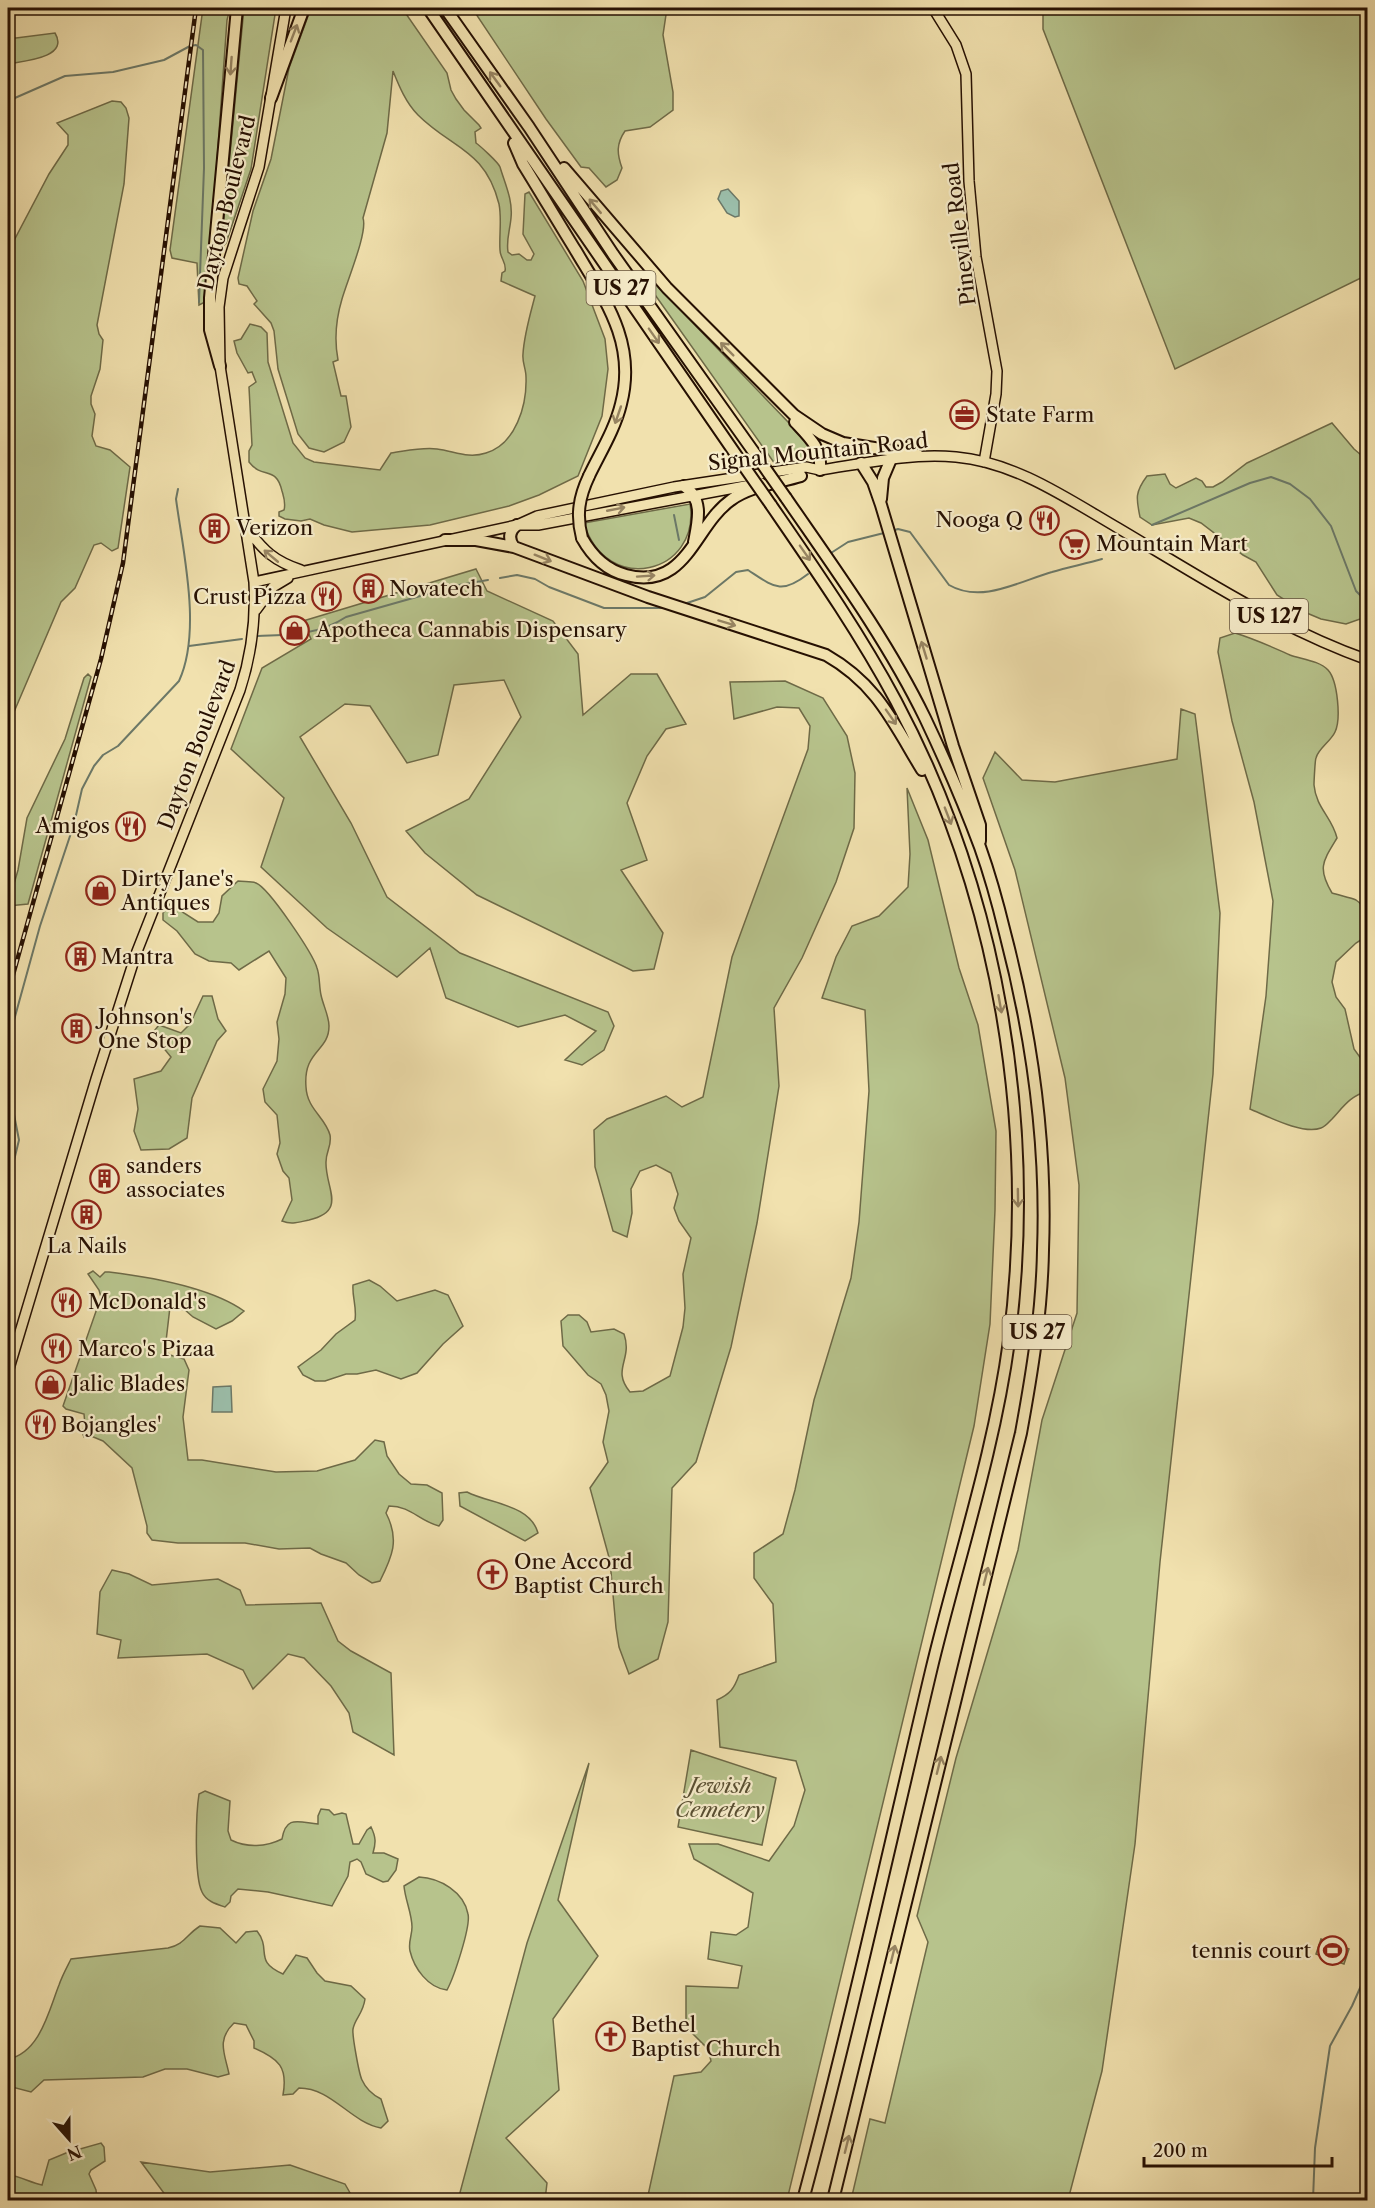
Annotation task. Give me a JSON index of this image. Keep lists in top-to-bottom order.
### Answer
{
  "streets": {
    "highway": ["US 27"],
    "main road": [
      "Dayton Boulevard",
      "Pineville Road",
      "Signal Mountain Road",
      "US 127"
    ]
  },
  "crossings": [
    ["Dayton Boulevard", "Signal Mountain Road"],
    ["Pineville Road", "Signal Mountain Road"],
    ["Signal Mountain Road", "US 127"]
  ],
  "parks": ["Jewish Cemetery"],
  "places": {
    "office": ["State Farm"],
    "restaurant": [
      "Nooga Q",
      "Crust Pizza",
      "Amigos",
      "McDonald's",
      "Marco's Pizaa",
      "Bojangles'"
    ],
    "building": [
      "Verizon",
      "Novatech",
      "Mantra",
      "Johnson's One Stop",
      "sanders associates",
      "La Nails"
    ],
    "supermarket": ["Mountain Mart"],
    "shop": ["Apotheca Cannabis Dispensary", "Dirty Jane's Antiques", "Jalic Blades"],
    "church": ["One Accord Baptist Church", "Bethel Baptist Church"],
    "sports": ["tennis court"]
  },
  "scale_bar": "200 m",
  "north": "bottom"
}
